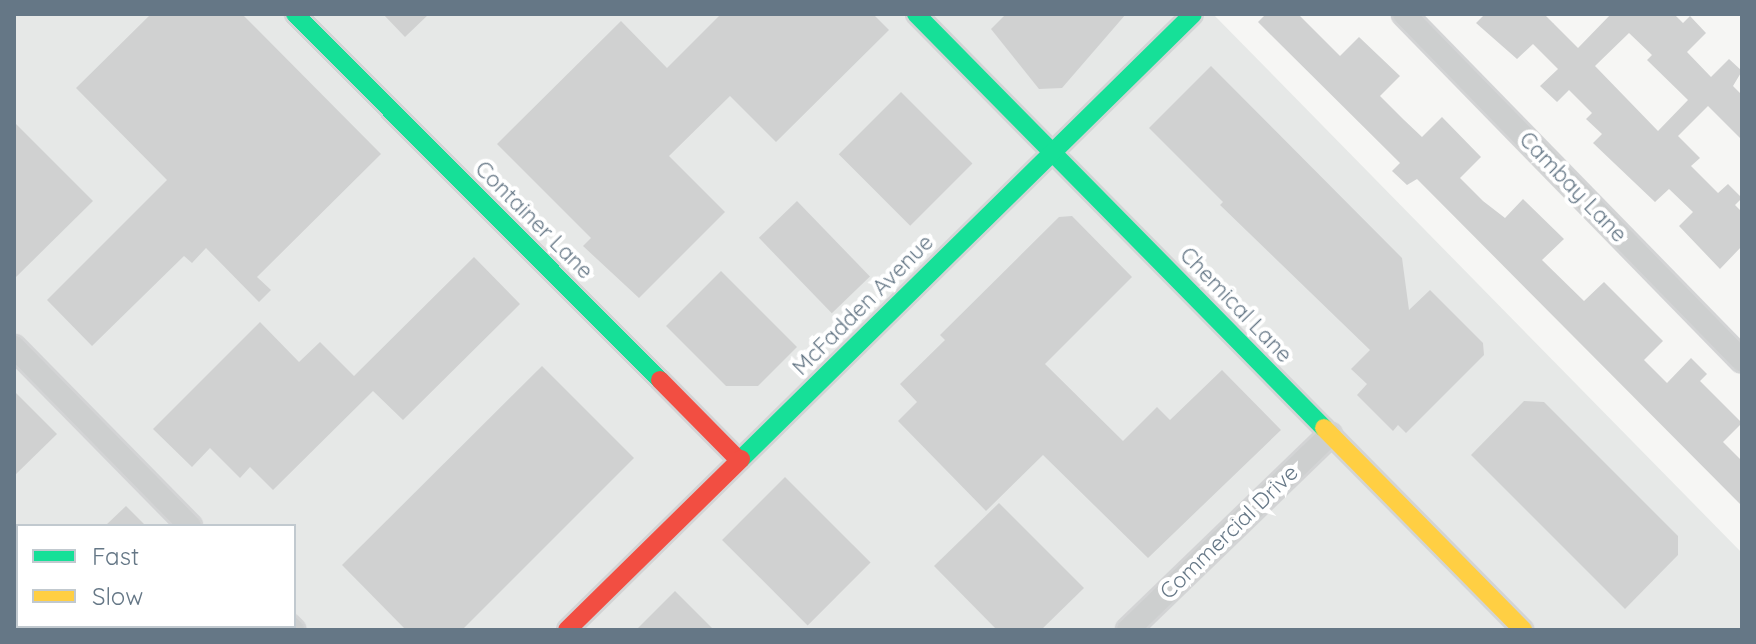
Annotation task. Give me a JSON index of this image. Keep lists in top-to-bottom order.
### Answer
{
  "streets": {
    "street": [
      "Cambay Lane",
      "Container Lane",
      "McFadden Avenue",
      "Chemical Lane",
      "Commercial Drive"
    ]
  },
  "crossings": [
    ["Container Lane", "McFadden Avenue"],
    ["McFadden Avenue", "Chemical Lane"],
    ["Chemical Lane", "Commercial Drive"]
  ],
  "legend": ["Fast", "Slow"]
}
